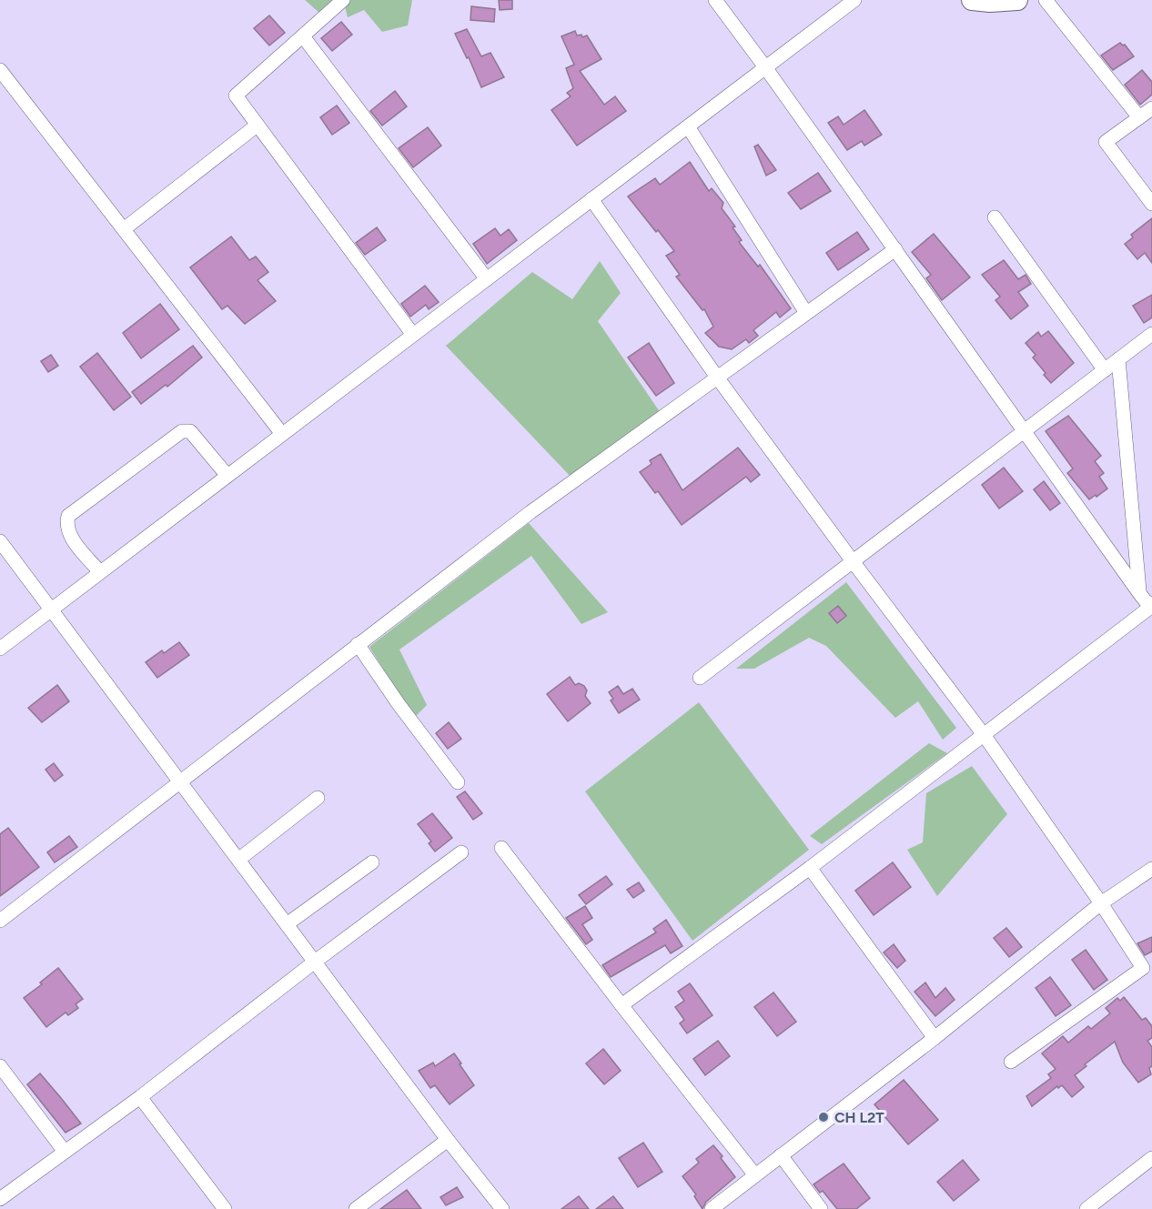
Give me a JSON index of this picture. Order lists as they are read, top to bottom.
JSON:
{
  "places": ["CH L2T"]
}
